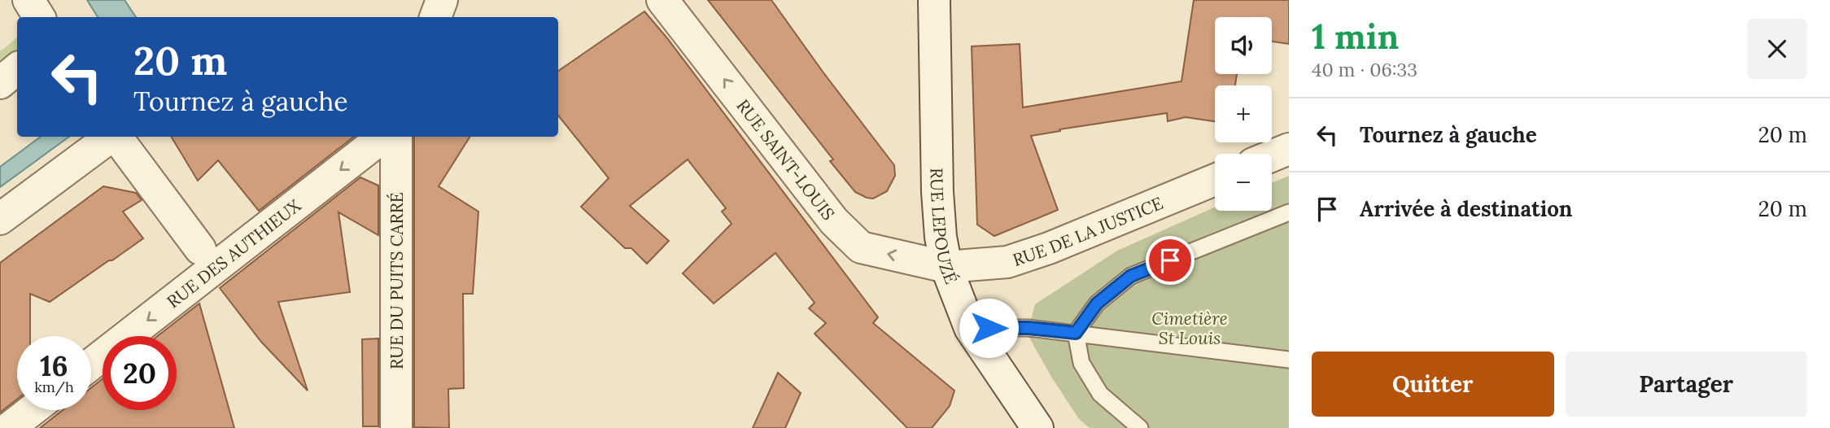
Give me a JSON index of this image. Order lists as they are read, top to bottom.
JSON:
{
  "streets": {
    "street": [
      "RUE SAINT-LOUIS",
      "RUE LEPOUZÉ",
      "RUE DE LA JUSTICE",
      "RUE DES AUTHIEUX",
      "RUE DU PUITS CARRÉ"
    ]
  },
  "crossings": [
    ["RUE SAINT-LOUIS", "RUE LEPOUZÉ"],
    ["RUE SAINT-LOUIS", "RUE DE LA JUSTICE"],
    ["RUE LEPOUZÉ", "RUE DE LA JUSTICE"]
  ],
  "one_way": ["RUE SAINT-LOUIS"],
  "parks": ["Cimetière St Louis"],
  "page": {
    "heading": ["1 min", "40 m · 06:33"],
    "map_buttons": ["+", "−"],
    "turn": ["20 m", "Tournez à gauche"],
    "list": [
      {
        "name": "Tournez à gauche",
        "value": "20 m"
      },
      {
        "name": "Arrivée à destination",
        "value": "20 m"
      }
    ],
    "speed": "16 km/h",
    "limit": "20",
    "buttons": ["Quitter", "Partager"]
  }
}
